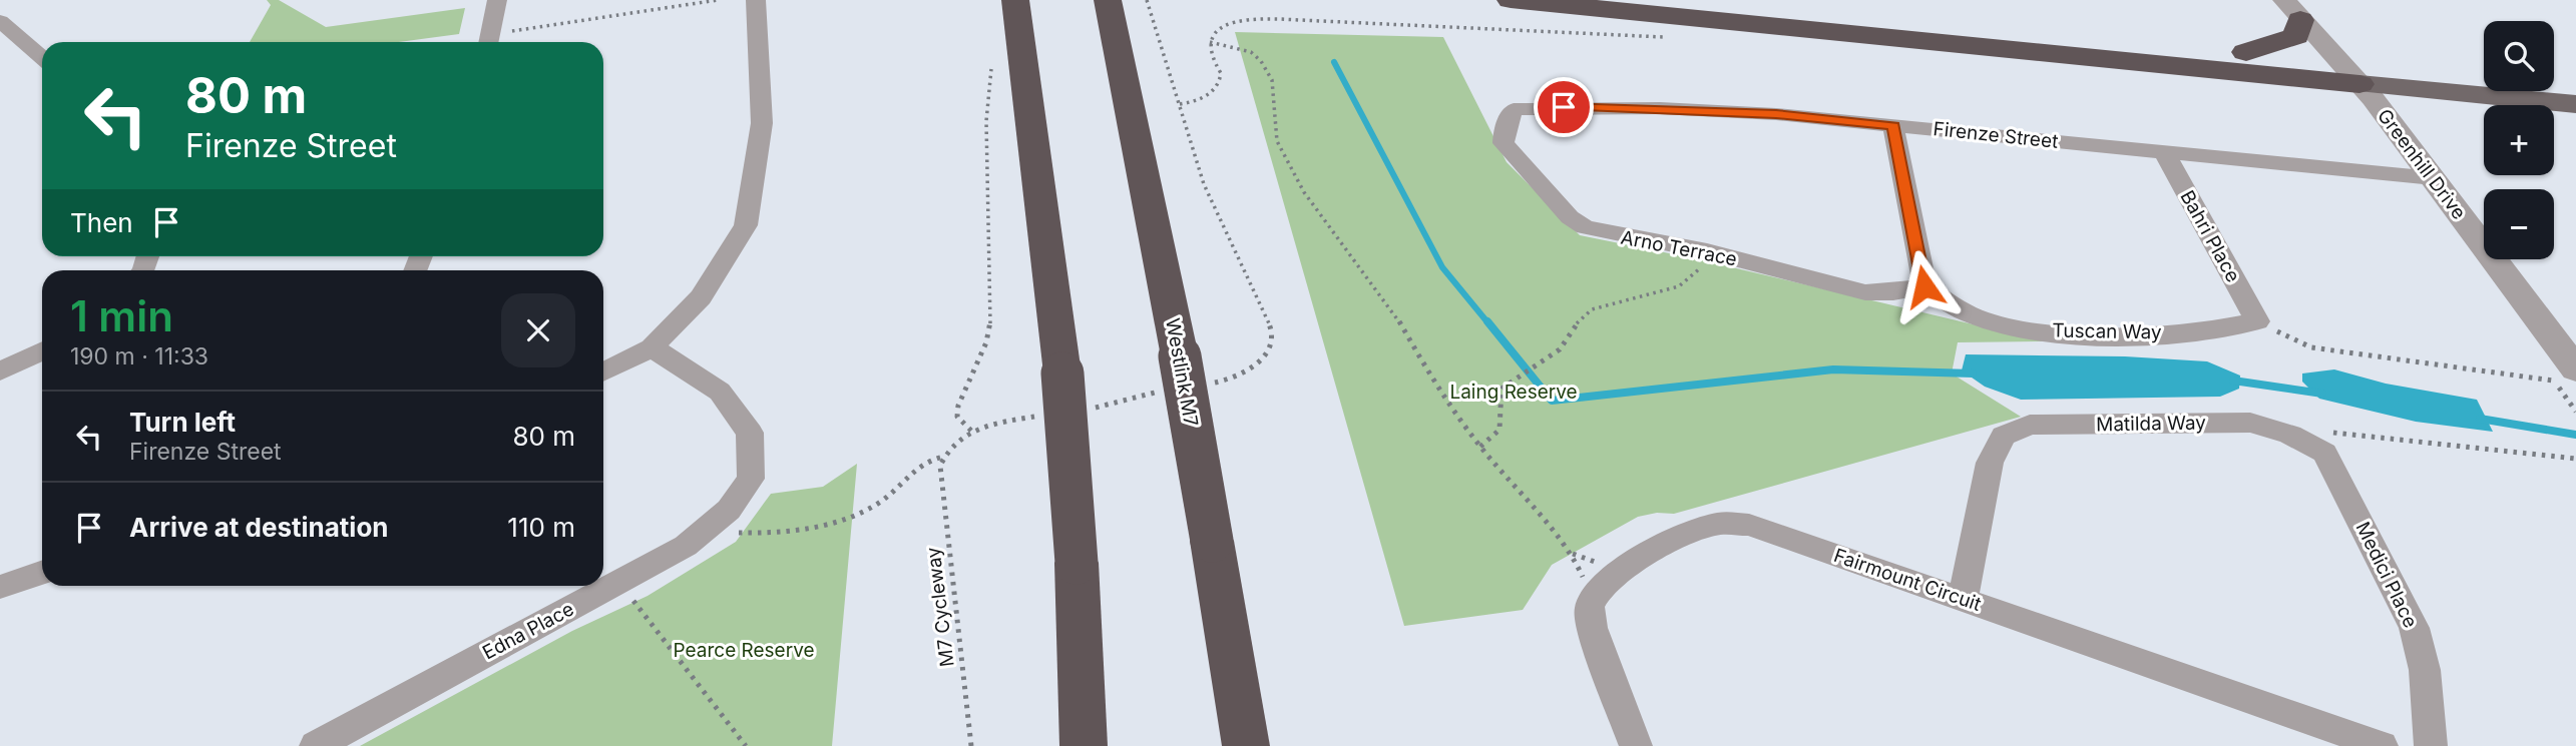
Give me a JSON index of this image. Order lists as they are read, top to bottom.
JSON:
{
  "streets": {
    "highway": ["Westlink M7"],
    "street": [
      "Firenze Street",
      "Greenhill Drive",
      "Bahri Place",
      "Arno Terrace",
      "Tuscan Way",
      "Matilda Way",
      "Medici Place",
      "Fairmount Circuit",
      "Edna Place"
    ],
    "path": ["M7 Cycleway"]
  },
  "crossings": [
    ["Firenze Street", "Greenhill Drive"],
    ["Firenze Street", "Bahri Place"],
    ["Firenze Street", "Arno Terrace"],
    ["Bahri Place", "Tuscan Way"],
    ["Arno Terrace", "Tuscan Way"],
    ["Matilda Way", "Medici Place"],
    ["Matilda Way", "Fairmount Circuit"]
  ],
  "parks": ["Laing Reserve", "Pearce Reserve"],
  "page": {
    "map_buttons": ["+", "−"],
    "turn": ["80 m", "Firenze Street"],
    "then": "Then",
    "heading": ["1 min", "190 m · 11:33"],
    "list": [
      {
        "name": "Turn left",
        "note": "Firenze Street",
        "value": "80 m"
      },
      {
        "name": "Arrive at destination",
        "value": "110 m"
      }
    ]
  }
}
